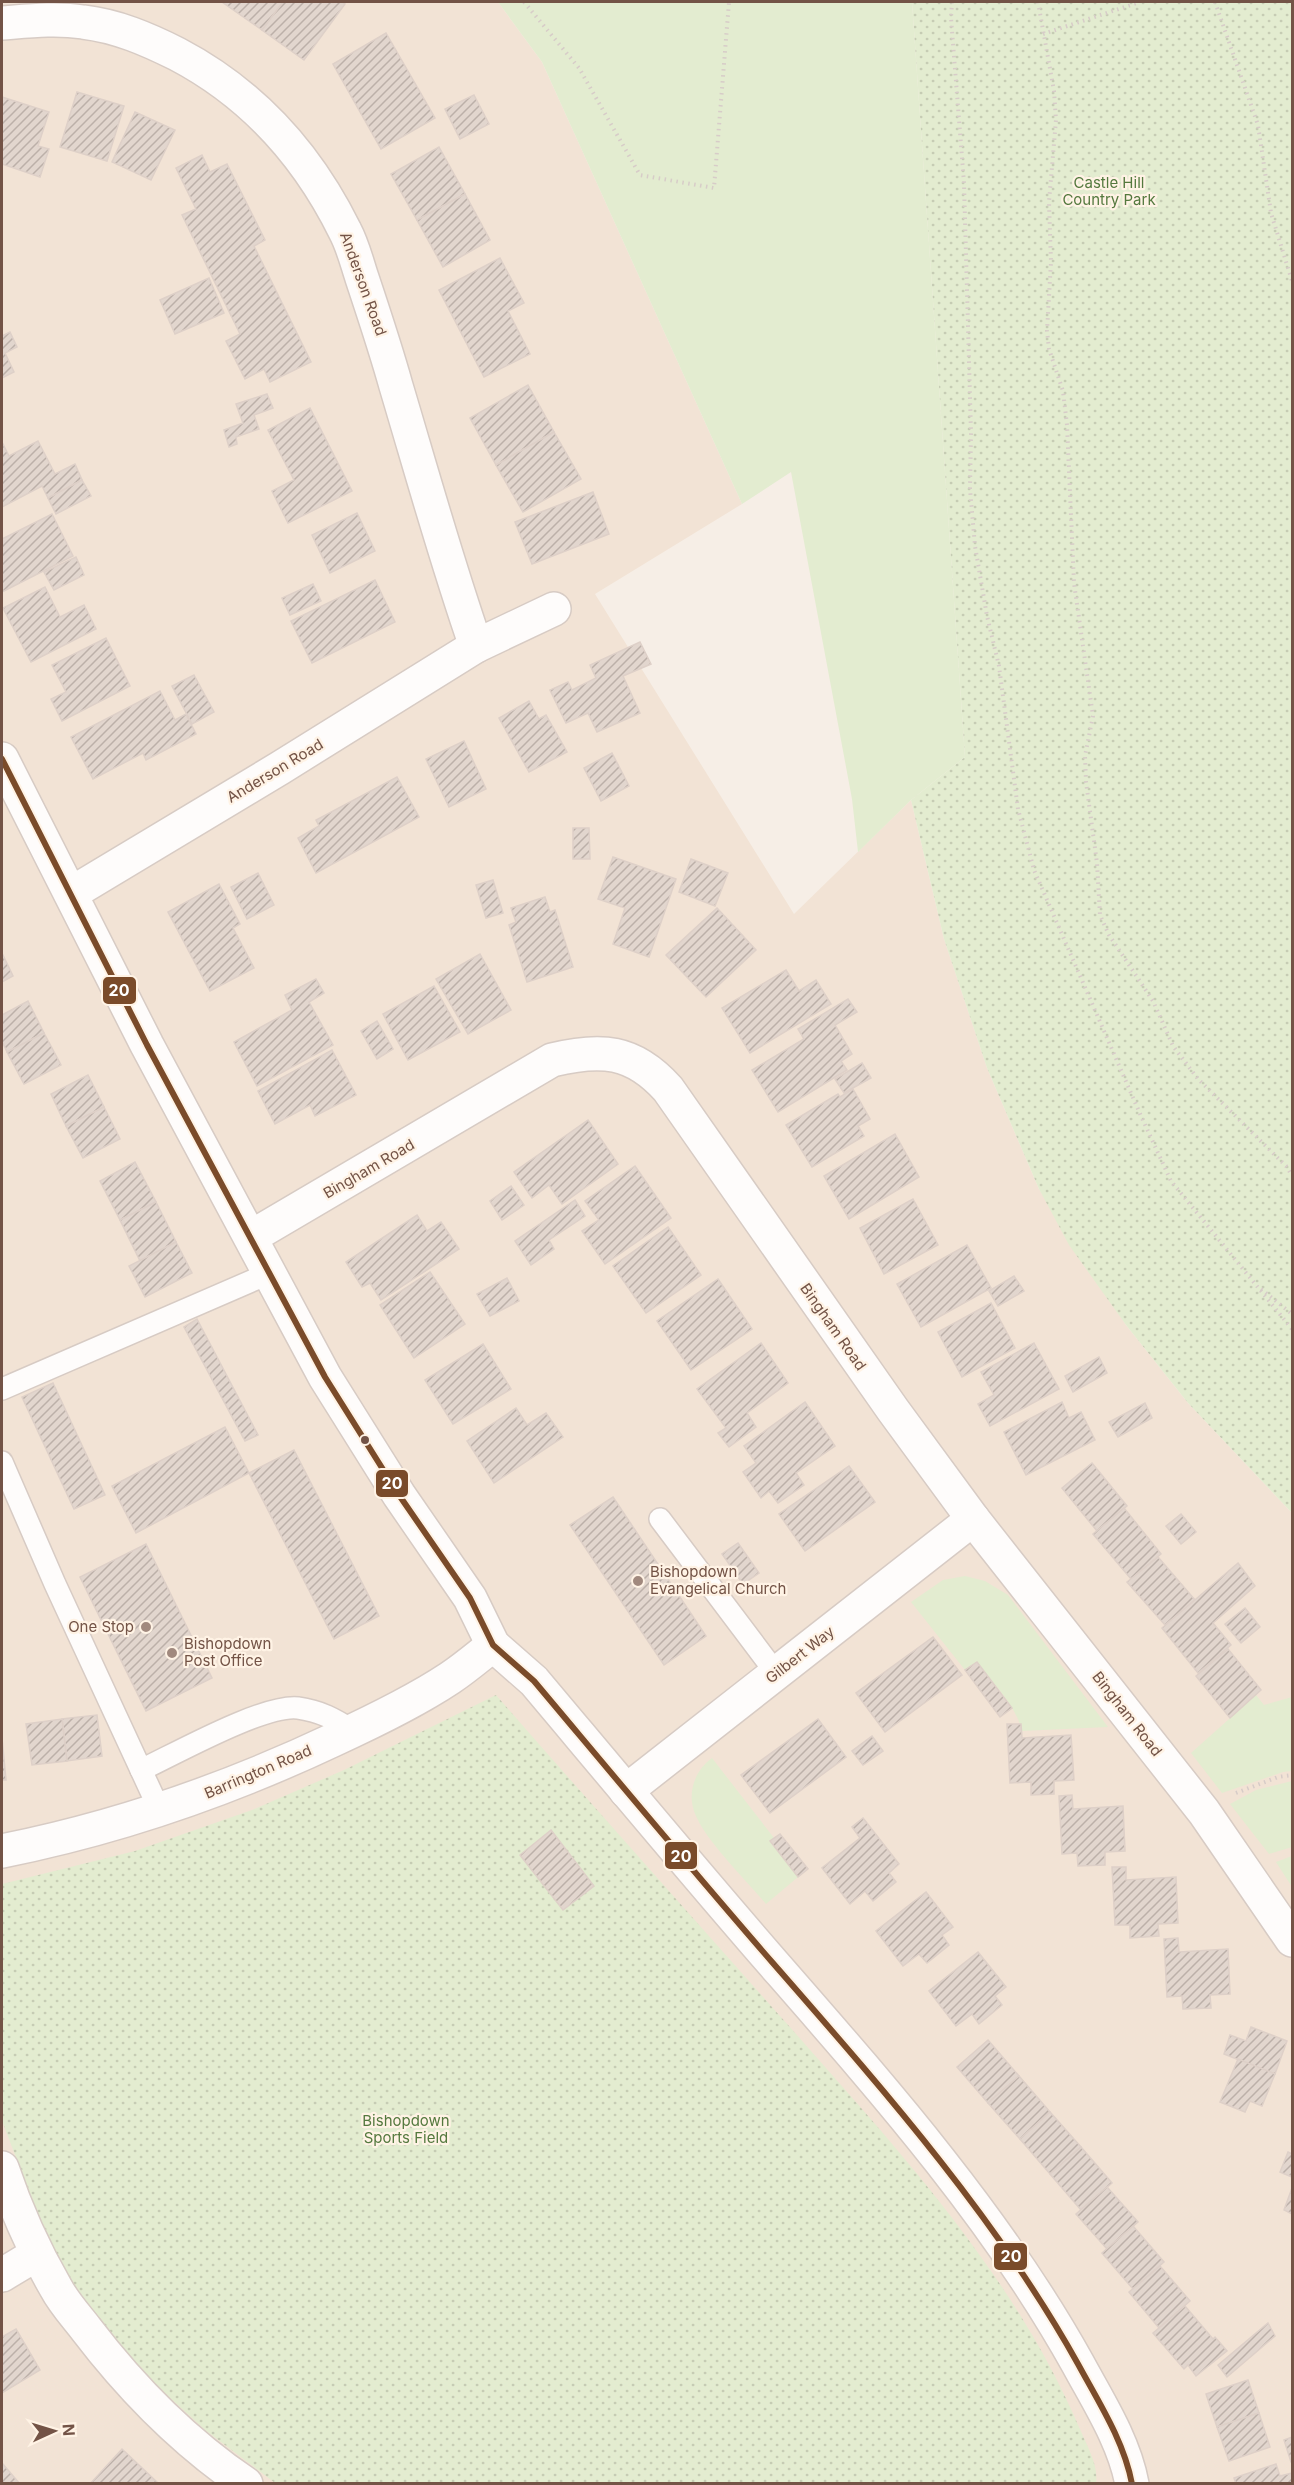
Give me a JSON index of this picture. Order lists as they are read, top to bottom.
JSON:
{
  "streets": {
    "street": [
      "Anderson Road",
      "Bingham Road",
      "Gilbert Way",
      "Barrington Road"
    ]
  },
  "crossings": [
    ["Bingham Road", "Gilbert Way"]
  ],
  "parks": ["Castle Hill Country Park", "Bishopdown Sports Field"],
  "places": ["Bishopdown Evangelical Church", "One Stop", "Bishopdown Post Office"],
  "lines": ["transit line 20"],
  "north": "right"
}
